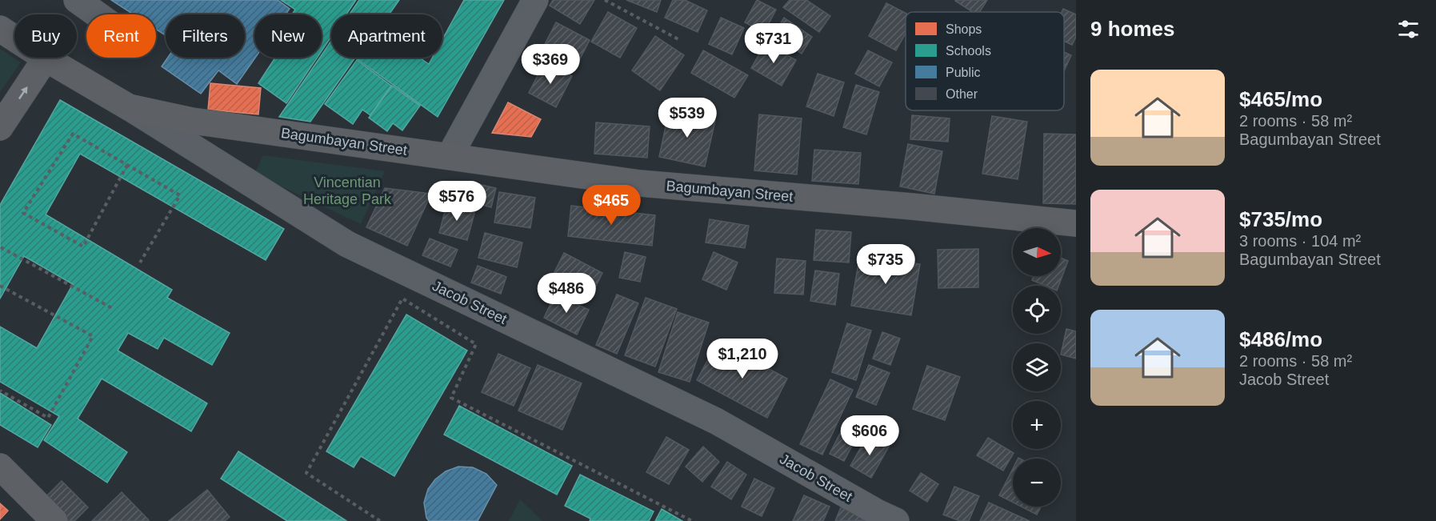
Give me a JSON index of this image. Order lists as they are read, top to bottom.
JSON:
{
  "streets": {
    "main road": ["Bagumbayan Street"],
    "street": ["Jacob Street"]
  },
  "crossings": [
    ["Bagumbayan Street", "Jacob Street"]
  ],
  "parks": ["Vincentian Heritage Park"],
  "legend": [
    "Shops",
    "Schools",
    "Public",
    "Other"
  ],
  "north": "right",
  "page": {
    "heading": "9 homes",
    "chip": [
      "Buy",
      "Rent",
      "Filters",
      "New",
      "Apartment"
    ],
    "price": [
      "$731",
      "$369",
      "$539",
      "$576",
      "$465",
      "$735",
      "$486",
      "$1,210",
      "$606"
    ],
    "list": [
      {
        "name": "$465/mo",
        "note": "2 rooms · 58 m² · Bagumbayan Street"
      },
      {
        "name": "$735/mo",
        "note": "3 rooms · 104 m² · Bagumbayan Street"
      },
      {
        "name": "$486/mo",
        "note": "2 rooms · 58 m² · Jacob Street"
      }
    ],
    "map_buttons": ["+", "−"]
  }
}
